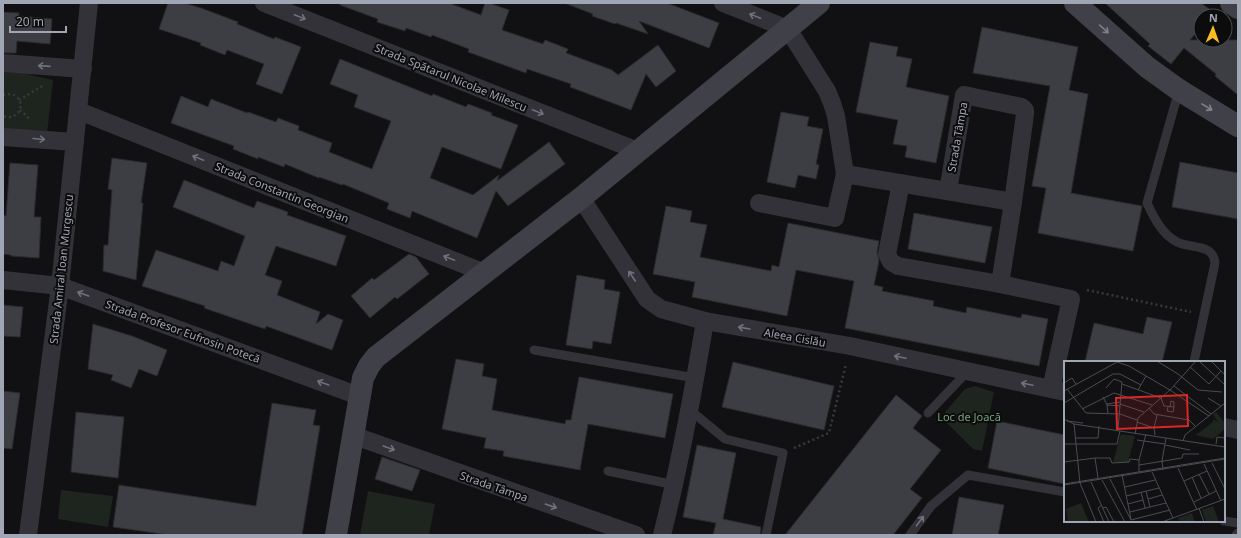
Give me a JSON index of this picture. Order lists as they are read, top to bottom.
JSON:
{
  "streets": {
    "street": [
      "Strada Spătarul Nicolae Milescu",
      "Strada Tâmpa",
      "Strada Constantin Georgian",
      "Strada Amiral Ioan Murgescu",
      "Strada Profesor Eufrosin Potecă",
      "Aleea Cislău"
    ]
  },
  "crossings": [
    ["Strada Constantin Georgian", "Strada Amiral Ioan Murgescu"],
    ["Strada Amiral Ioan Murgescu", "Strada Profesor Eufrosin Potecă"]
  ],
  "one_way": [
    "Strada Spătarul Nicolae Milescu",
    "Strada Tâmpa",
    "Strada Constantin Georgian",
    "Strada Profesor Eufrosin Potecă",
    "Aleea Cislău"
  ],
  "parks": ["Loc de Joacă"],
  "scale_bar": "20 m",
  "north": "top"
}
